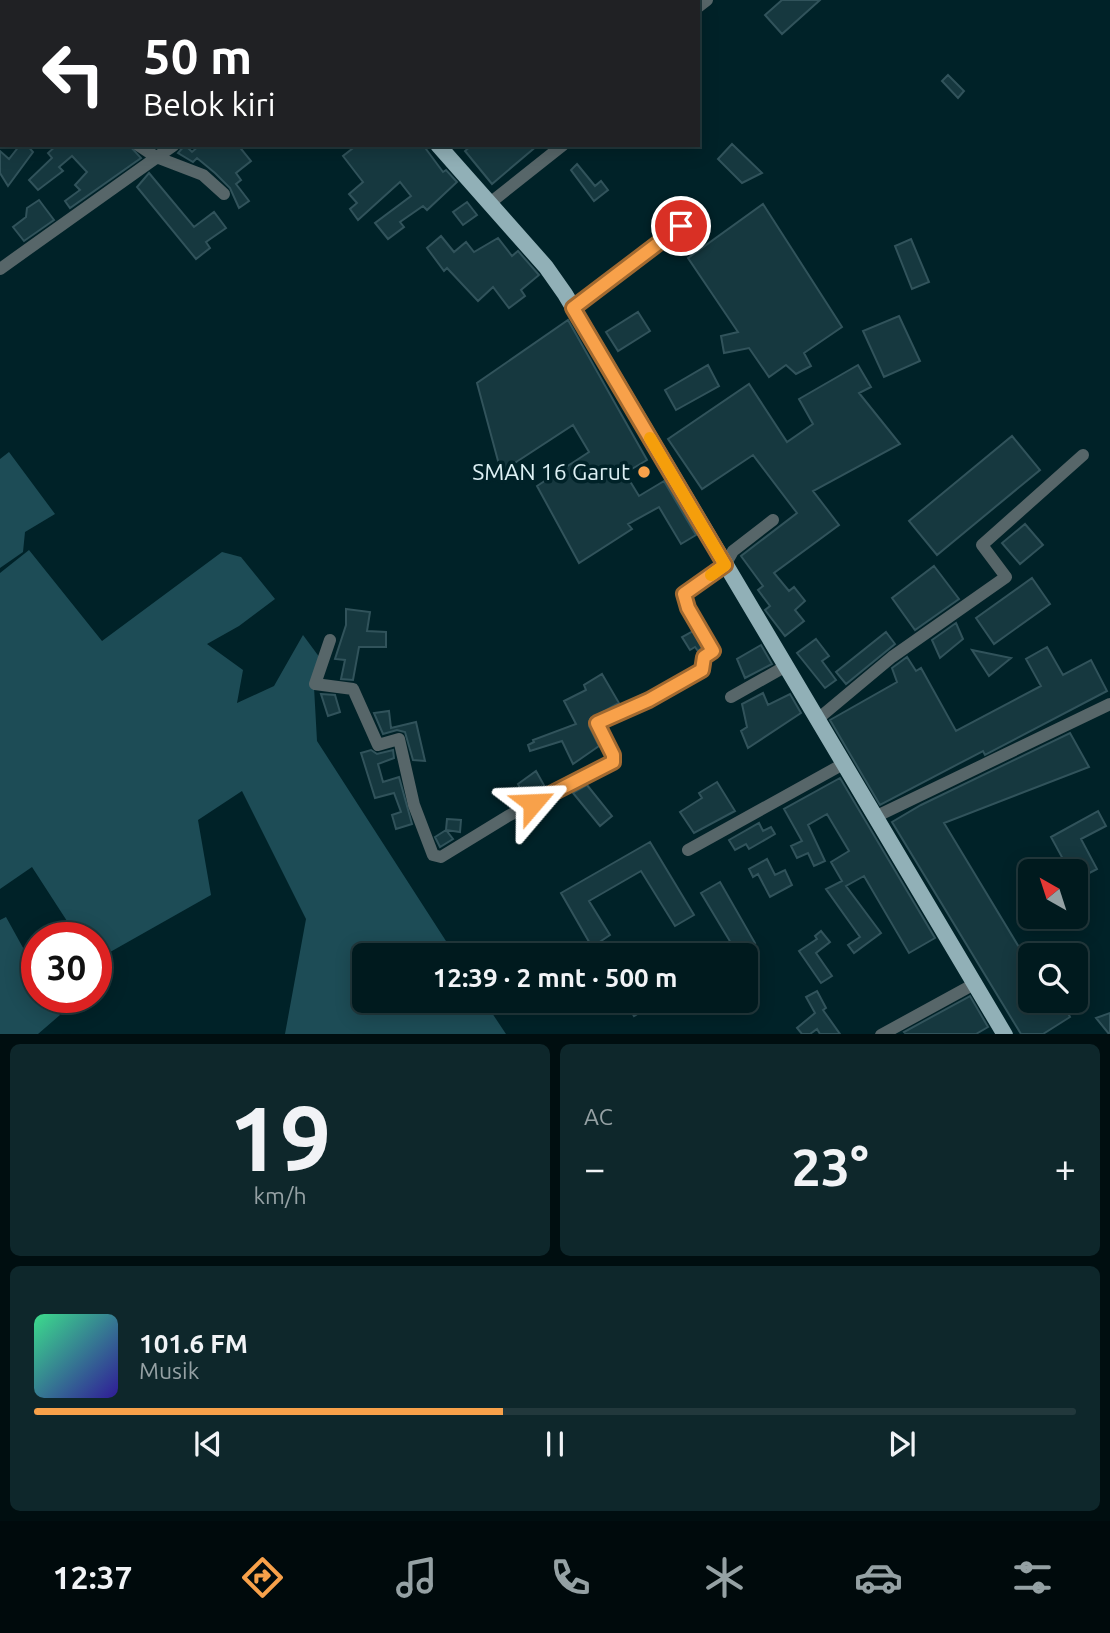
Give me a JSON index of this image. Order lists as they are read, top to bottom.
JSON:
{
  "places": ["SMAN 16 Garut"],
  "north": "top left",
  "page": {
    "turn": ["50 m", "Belok kiri"],
    "limit": "30",
    "trip": "12:39 · 2 mnt · 500 m",
    "tile": [
      ["19", "km/h"],
      "AC"
    ],
    "heat": ["−", "23°", "+"],
    "song": ["101.6 FM", "Musik"],
    "tabs": "12:37"
  }
}
